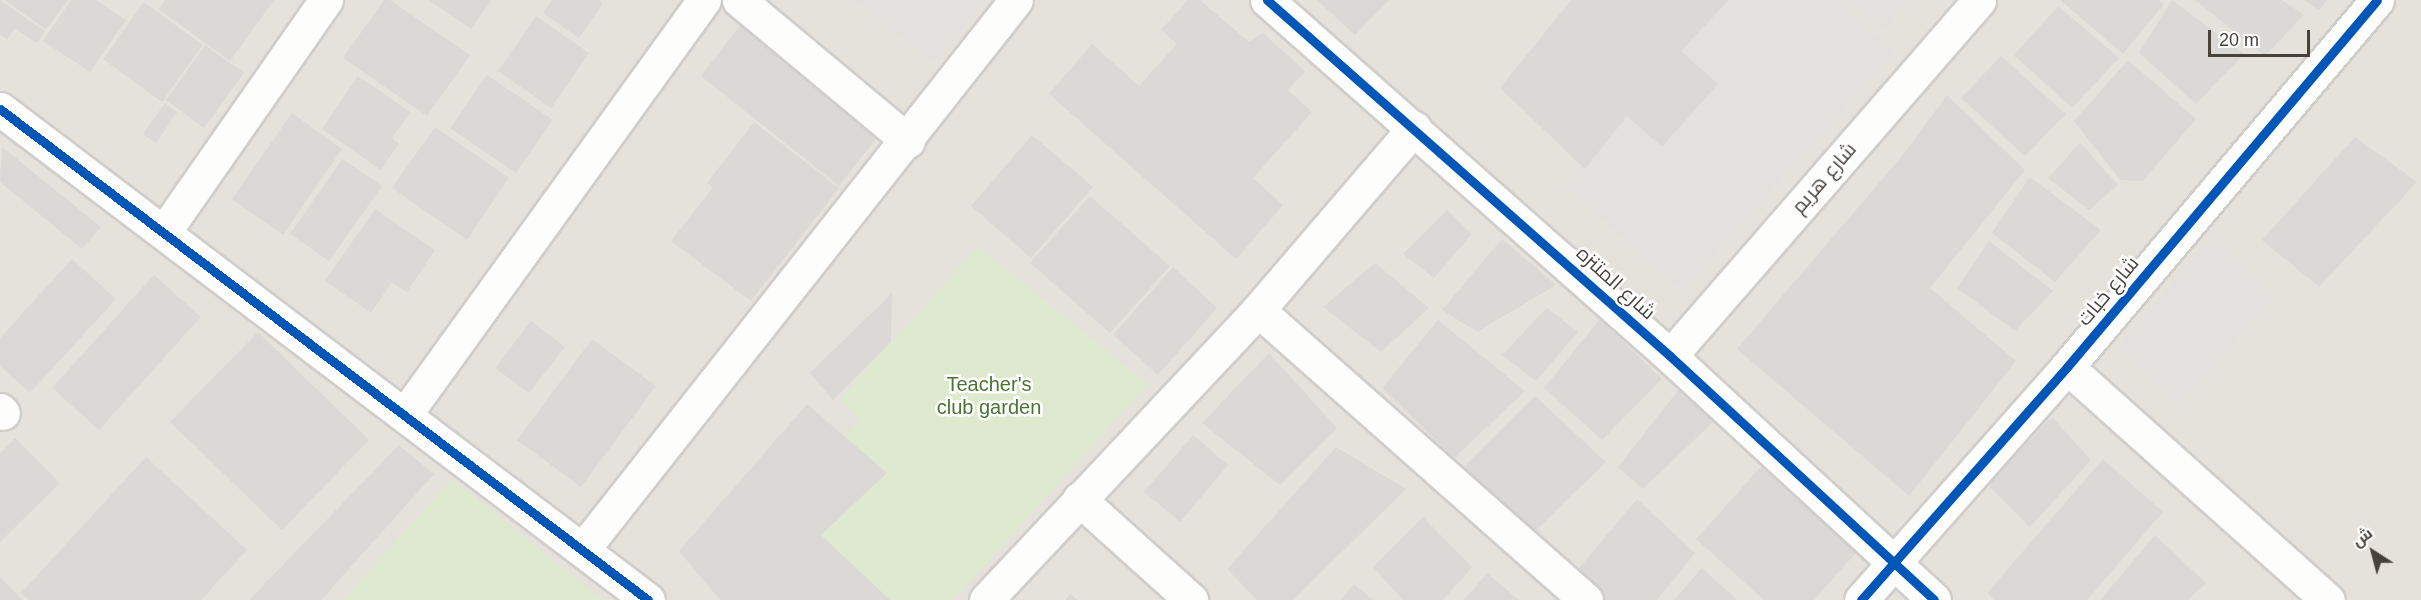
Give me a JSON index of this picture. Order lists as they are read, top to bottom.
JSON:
{
  "streets": {
    "street": ["شارع هريم", "شارع المتنزه", "شارع خبات"]
  },
  "crossings": [
    ["شارع هريم", "شارع المتنزه"],
    ["شارع المتنزه", "شارع خبات"]
  ],
  "parks": ["Teacher's club garden"],
  "scale_bar": "20 m",
  "north": "top left"
}
